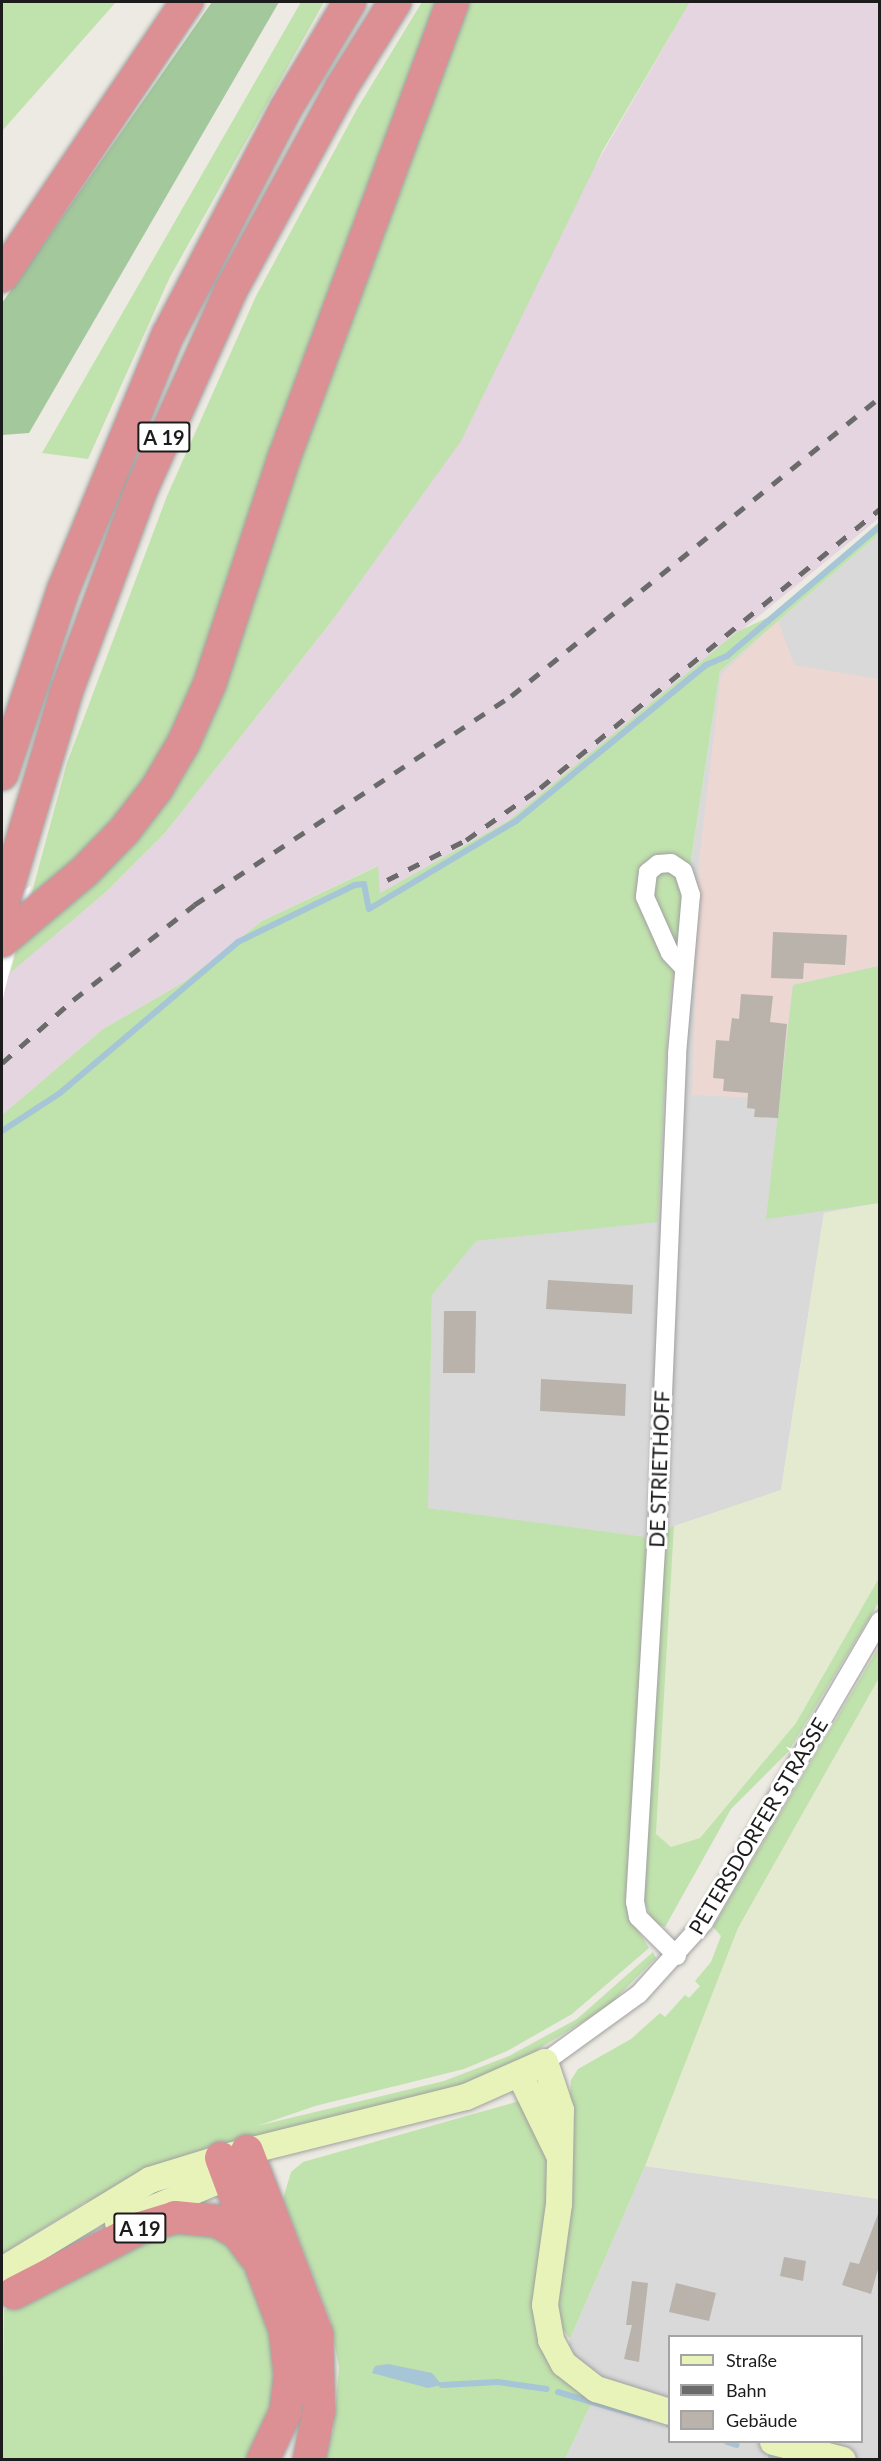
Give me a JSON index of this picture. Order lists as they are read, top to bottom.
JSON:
{
  "streets": {
    "highway": ["A 19"],
    "street": ["DE STRIETHOFF", "PETERSDORFER STRASSE"]
  },
  "crossings": [
    ["A 19", "PETERSDORFER STRASSE"],
    ["DE STRIETHOFF", "PETERSDORFER STRASSE"]
  ],
  "legend": ["Straße", "Bahn", "Gebäude"]
}
